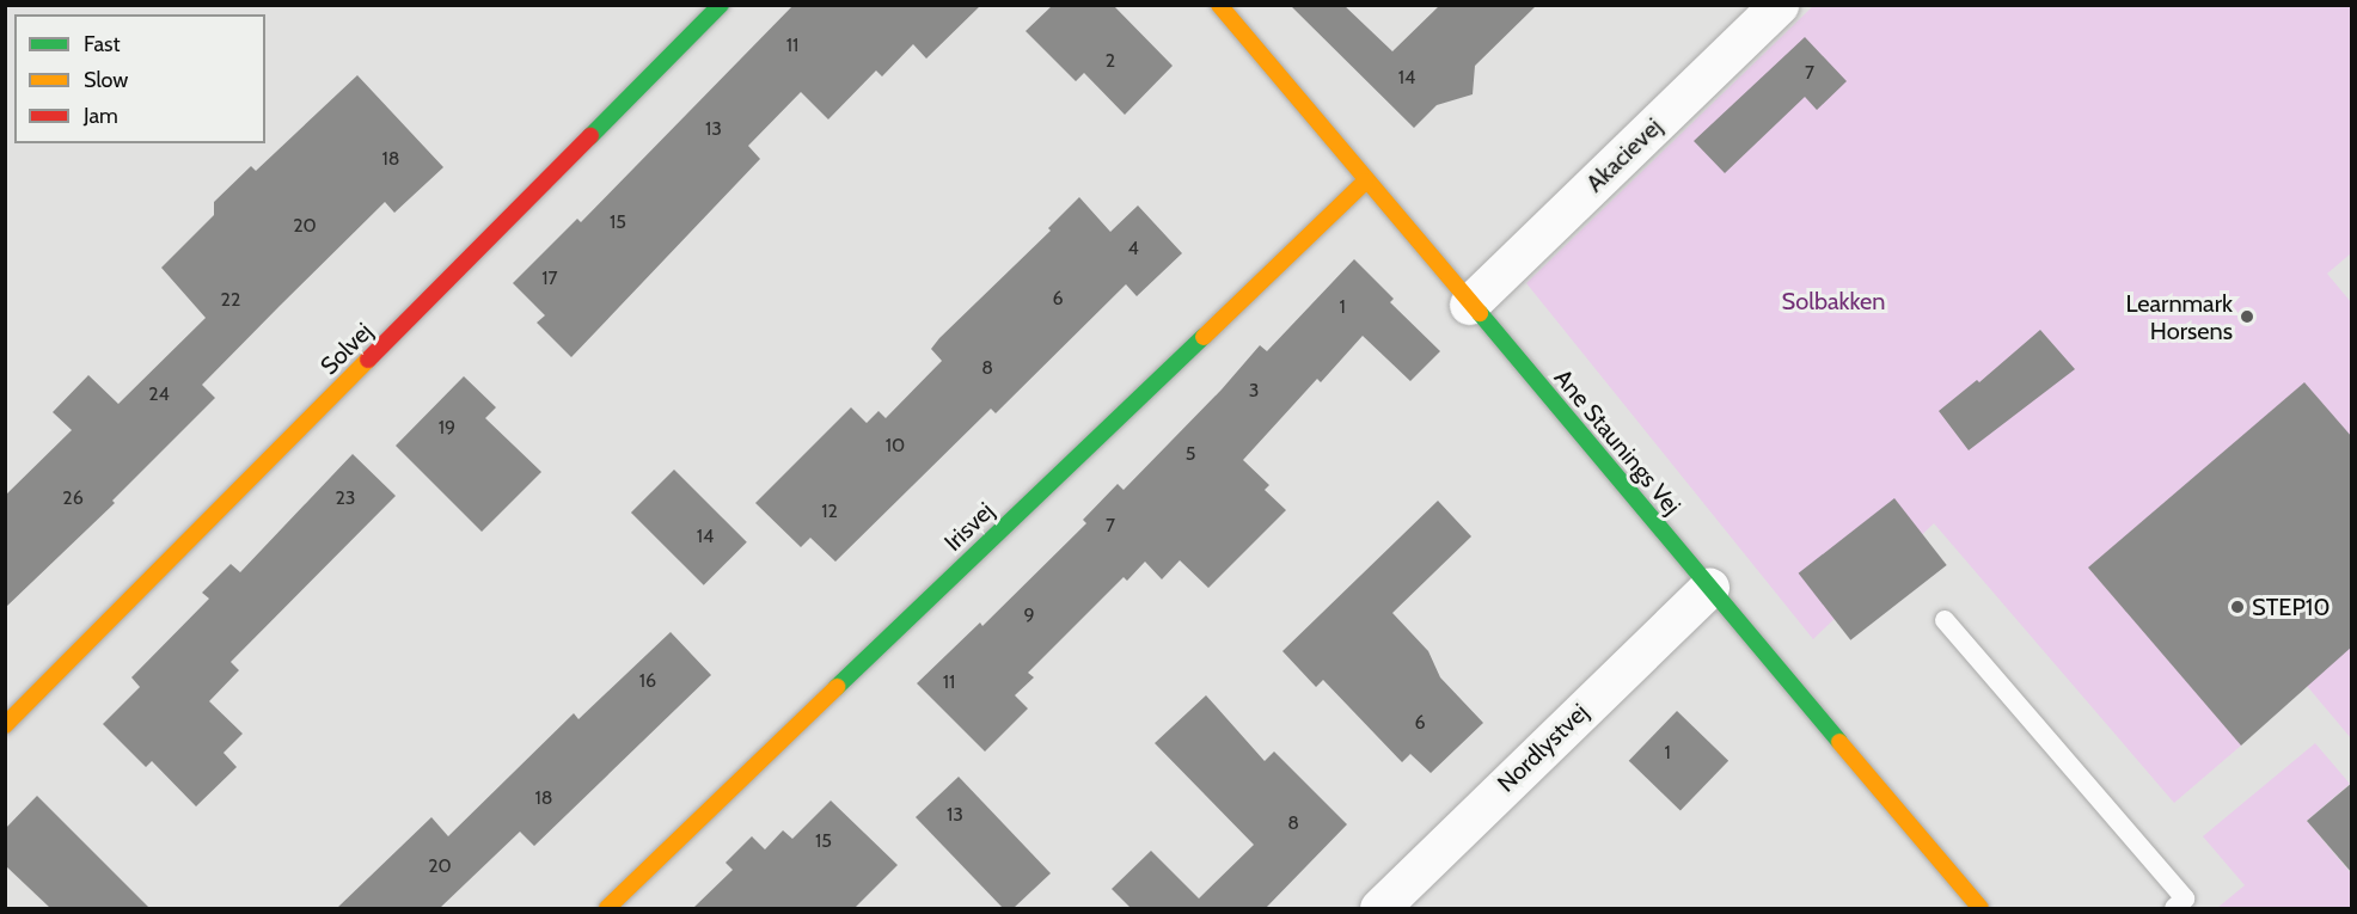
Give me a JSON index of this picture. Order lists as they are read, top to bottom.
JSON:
{
  "streets": {
    "street": [
      "Akacievej",
      "Solvej",
      "Ane Staunings Vej",
      "Irisvej",
      "Nordlystvej"
    ]
  },
  "crossings": [
    ["Akacievej", "Ane Staunings Vej"],
    ["Ane Staunings Vej", "Irisvej"],
    ["Ane Staunings Vej", "Nordlystvej"]
  ],
  "parks": ["Solbakken"],
  "places": ["Learnmark Horsens", "STEP10"],
  "house_numbers": [
    "11",
    "2",
    "7",
    "14",
    "13",
    "18",
    "15",
    "20",
    "4",
    "17",
    "6",
    "22",
    "1",
    "8",
    "3",
    "24",
    "19",
    "10",
    "5",
    "26",
    "23",
    "12",
    "7",
    "14",
    "9",
    "16",
    "11",
    "6",
    "1",
    "18",
    "13",
    "8",
    "15",
    "20"
  ],
  "legend": ["Fast", "Slow", "Jam"]
}
